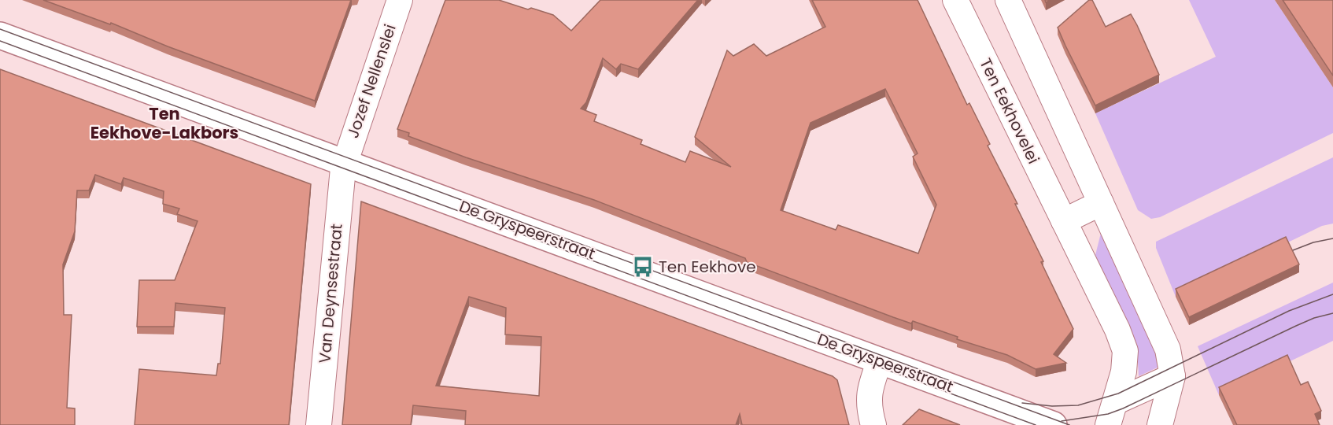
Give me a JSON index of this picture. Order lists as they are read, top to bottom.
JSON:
{
  "streets": {
    "street": [
      "Jozef Nellenslei",
      "Ten Eekhovelei",
      "De Gryspeerstraat",
      "Van Deynsestraat"
    ]
  },
  "crossings": [
    ["Jozef Nellenslei", "De Gryspeerstraat"],
    ["Jozef Nellenslei", "Van Deynsestraat"],
    ["De Gryspeerstraat", "Van Deynsestraat"]
  ],
  "districts": ["Ten Eekhove-Lakbors"],
  "places": {
    "bus stop": ["Ten Eekhove"]
  }
}
